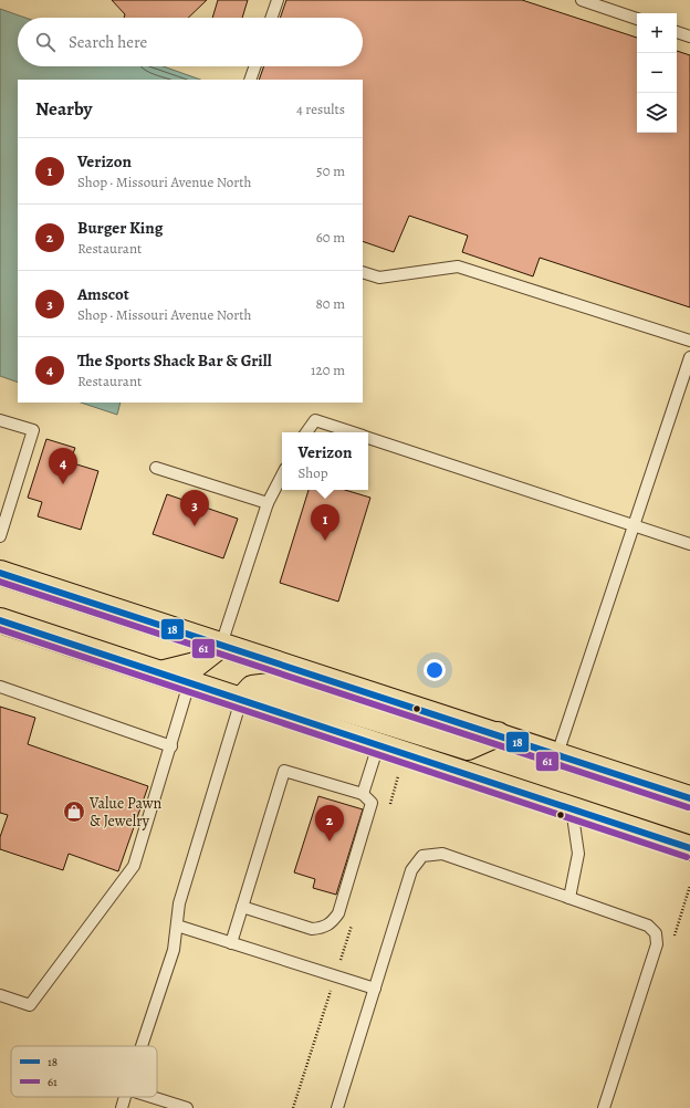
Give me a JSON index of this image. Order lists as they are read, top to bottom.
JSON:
{
  "places": {
    "shop": ["Value Pawn & Jewelry"]
  },
  "lines": ["transit line 18", "transit line 61"],
  "legend": ["18", "61"],
  "page": {
    "map_buttons": ["+", "−"],
    "search": "Search here",
    "heading": ["Nearby", "4 results"],
    "list": [
      {
        "mark": "1",
        "name": "Verizon",
        "note": "Shop · Missouri Avenue North",
        "value": "50 m"
      },
      {
        "mark": "2",
        "name": "Burger King",
        "note": "Restaurant",
        "value": "60 m"
      },
      {
        "mark": "3",
        "name": "Amscot",
        "note": "Shop · Missouri Avenue North",
        "value": "80 m"
      },
      {
        "mark": "4",
        "name": "The Sports Shack Bar & Grill",
        "note": "Restaurant",
        "value": "120 m"
      }
    ],
    "popup": ["Verizon", "Shop"],
    "pins": [
      "4",
      "3",
      "1",
      "2"
    ]
  }
}
